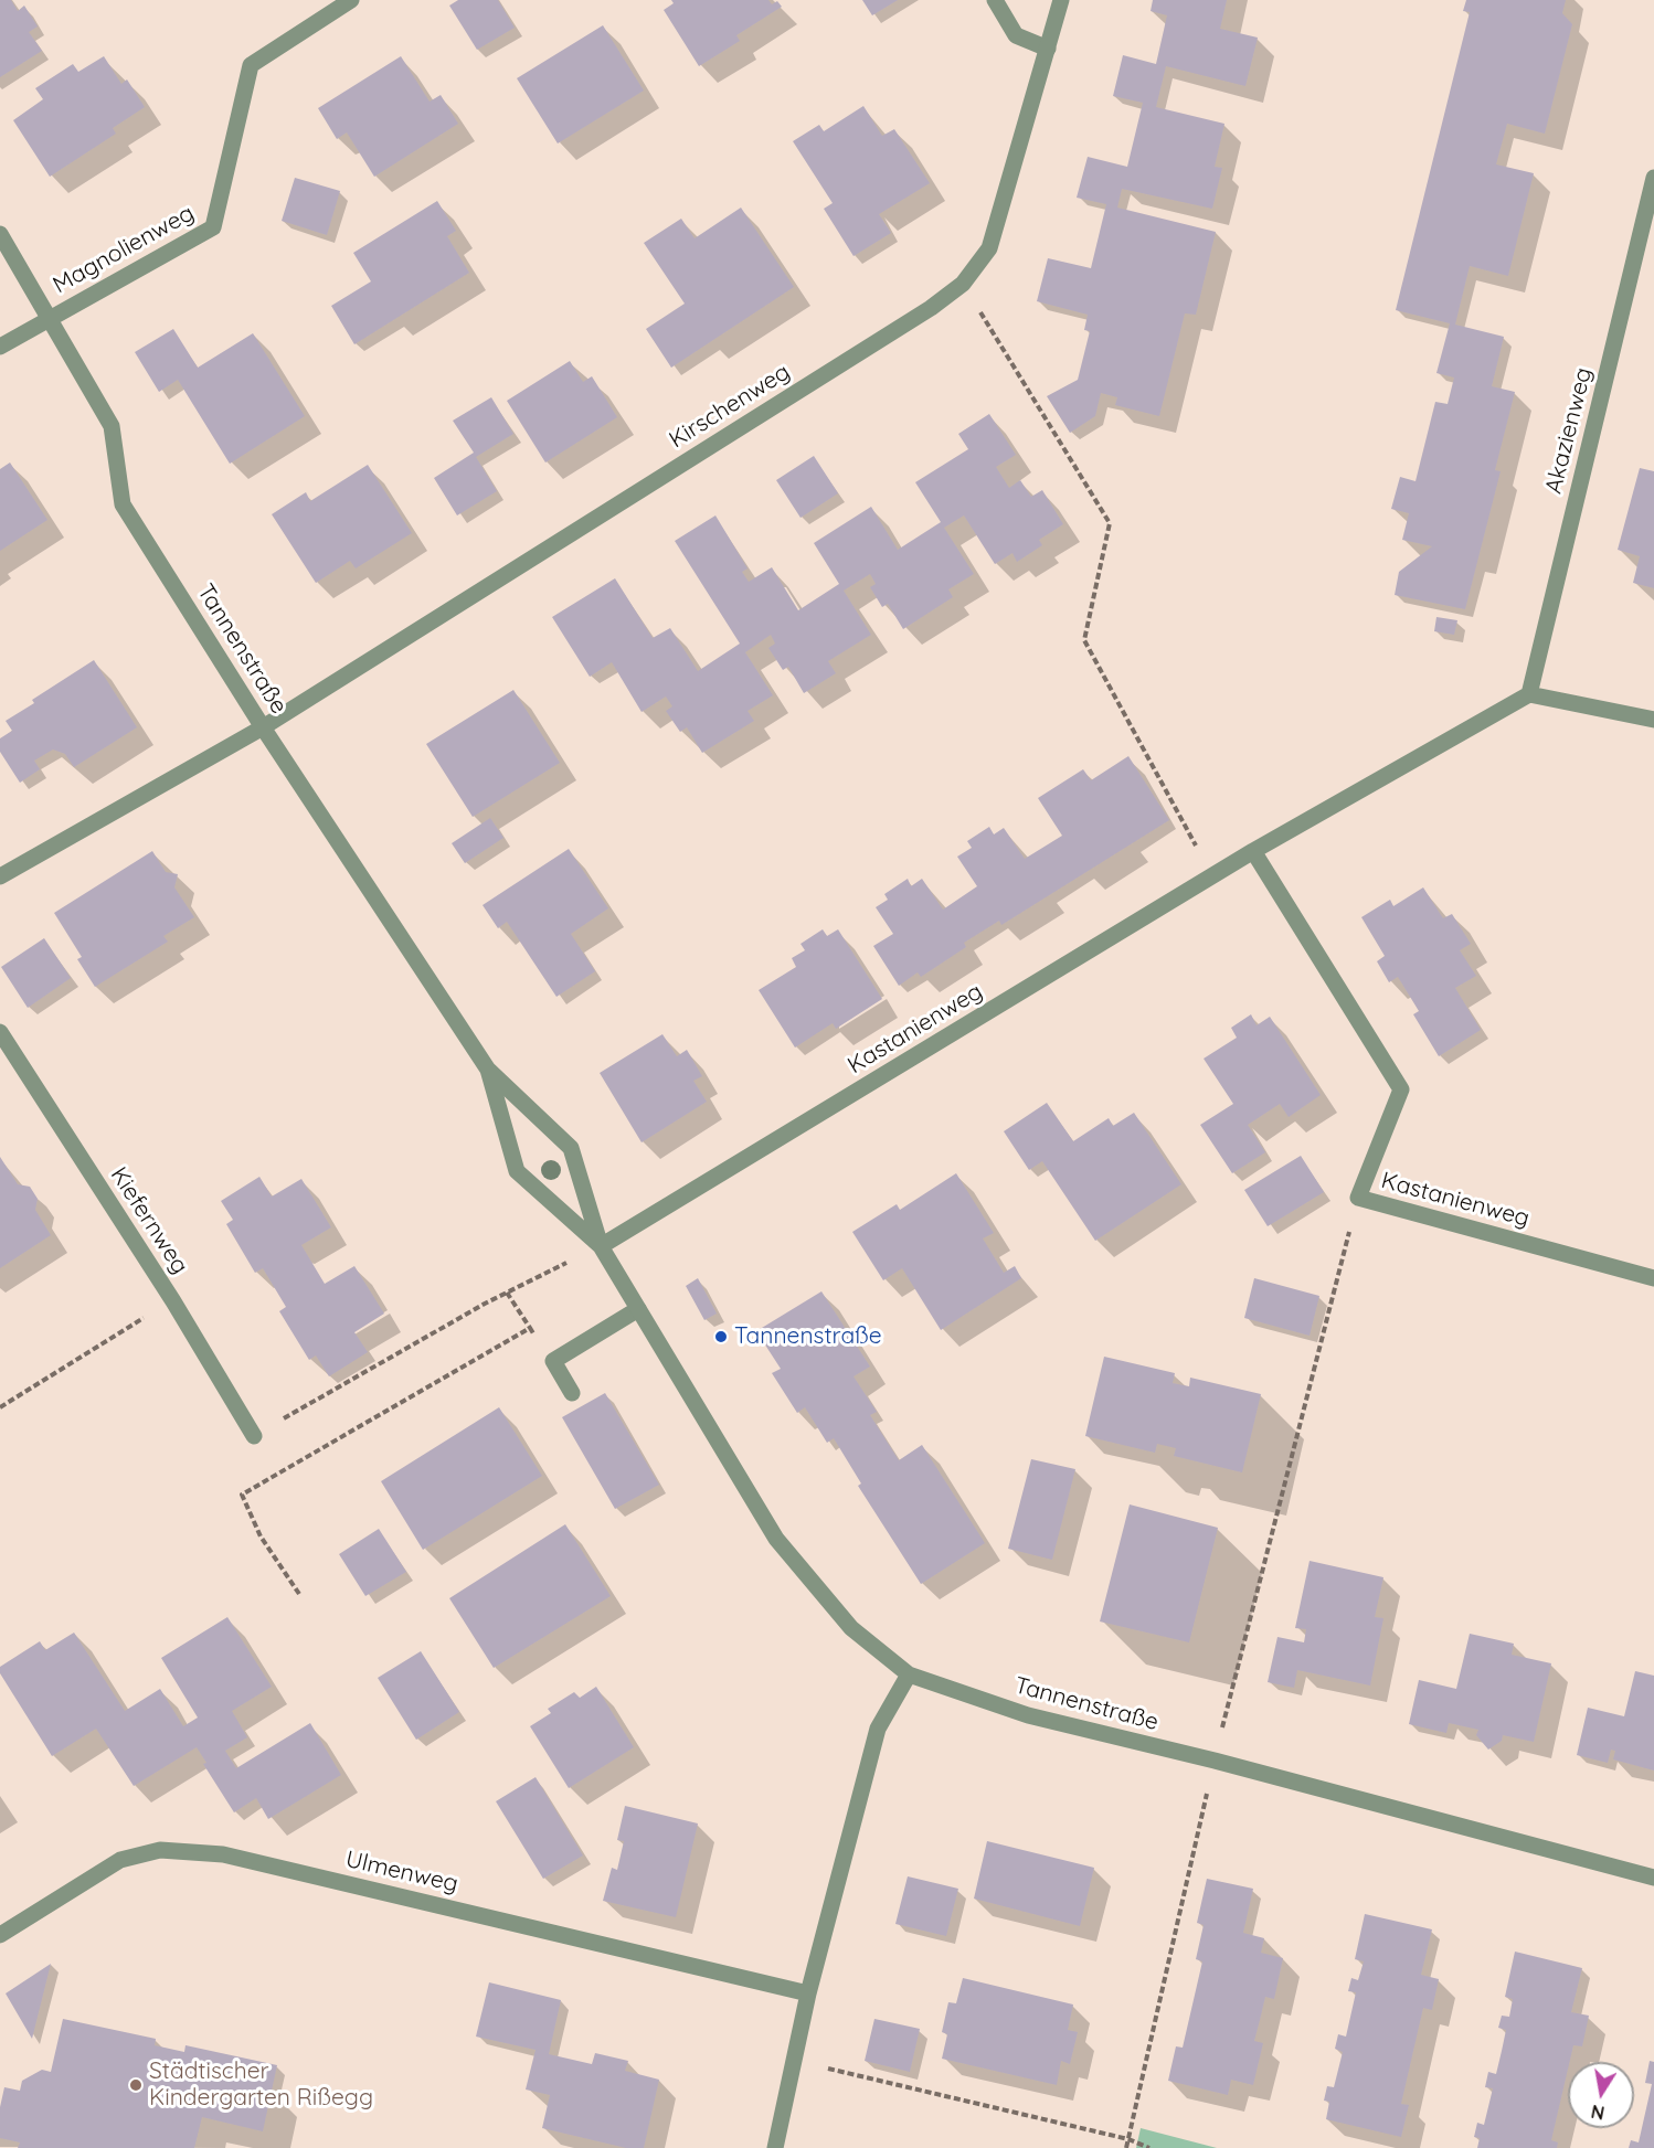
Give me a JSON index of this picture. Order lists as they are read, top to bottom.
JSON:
{
  "streets": {
    "street": [
      "Magnolienweg",
      "Kirschenweg",
      "Akazienweg",
      "Tannenstraße",
      "Kastanienweg",
      "Kiefernweg",
      "Ulmenweg"
    ]
  },
  "crossings": [
    ["Magnolienweg", "Tannenstraße"],
    ["Kirschenweg", "Tannenstraße"],
    ["Akazienweg", "Kastanienweg"],
    ["Tannenstraße", "Kastanienweg"]
  ],
  "places": ["Tannenstraße", "Städtischer Kindergarten Rißegg"],
  "north": "bottom"
}
